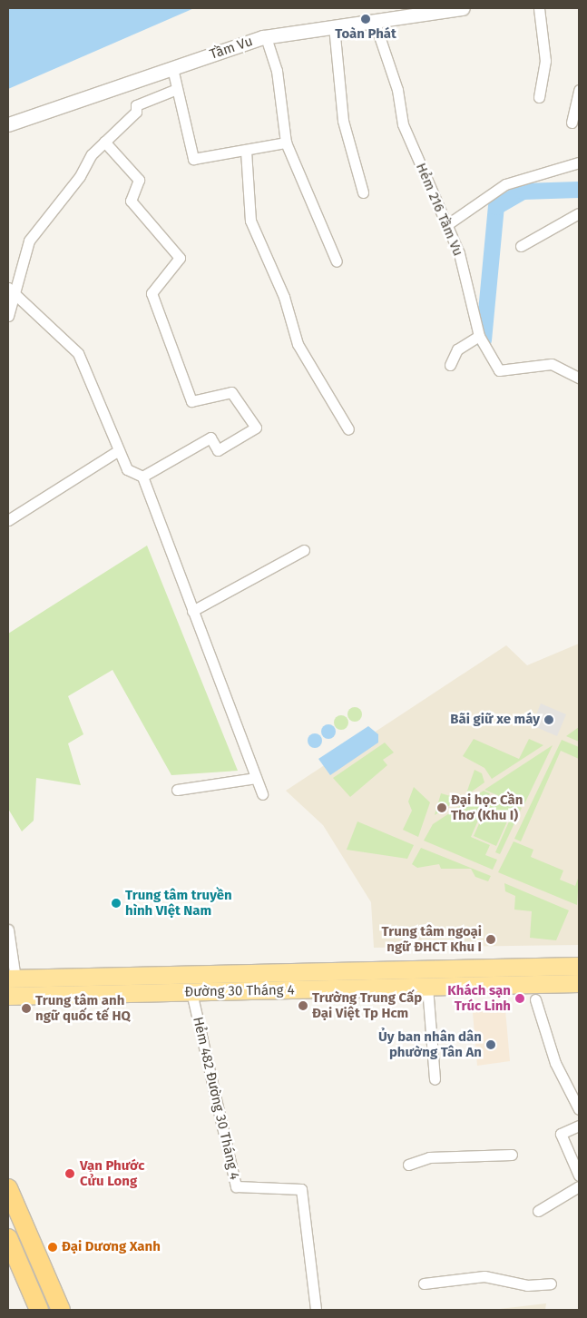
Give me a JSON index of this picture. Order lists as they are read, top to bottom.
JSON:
{
  "streets": {
    "main road": ["Đường 30 Tháng 4"],
    "street": ["Tầm Vu", "Hẻm 216 Tầm Vu", "Hẻm 482 Đường 30 Tháng 4"]
  },
  "crossings": [
    ["Tầm Vu", "Hẻm 216 Tầm Vu"],
    ["Đường 30 Tháng 4", "Hẻm 482 Đường 30 Tháng 4"]
  ],
  "places": [
    "Toàn Phát",
    "Bãi giữ xe máy",
    "Đại học Cần Thơ (Khu I)",
    "Trung tâm truyền hình VIệt Nam",
    "Trung tâm ngoại ngữ ĐHCT Khu I",
    "Khách sạn Trúc Linh",
    "Trường Trung Cấp Đại Việt Tp Hcm",
    "Trung tâm anh ngữ quốc tế HQ",
    "Ủy ban nhân dân phường Tân An",
    "Vạn Phước Cửu Long",
    "Đại Dương Xanh"
  ]
}
